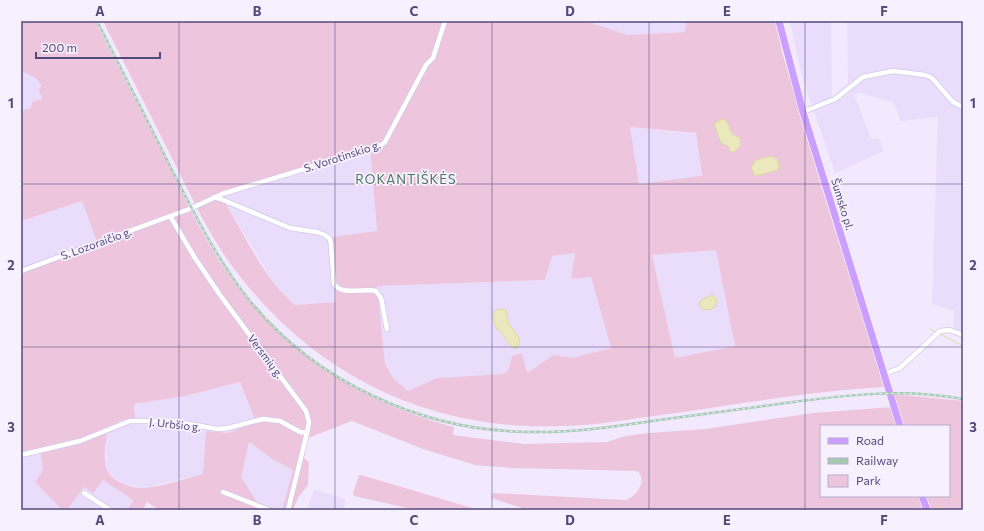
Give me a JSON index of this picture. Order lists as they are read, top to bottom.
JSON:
{
  "streets": {
    "main road": ["Šumsko pl."],
    "street": [
      "S. Vorotinskio g.",
      "S. Lozoraičio g.",
      "Versmių g.",
      "J. Urbšio g."
    ]
  },
  "crossings": [
    ["S. Vorotinskio g.", "S. Lozoraičio g."],
    ["S. Vorotinskio g.", "Versmių g."],
    ["S. Lozoraičio g.", "Versmių g."],
    ["Versmių g.", "J. Urbšio g."]
  ],
  "districts": ["ROKANTIŠKĖS"],
  "legend": ["Road", "Railway", "Park"],
  "scale_bar": "200 m",
  "grid": {
    "columns": [
      "A",
      "B",
      "C",
      "D",
      "E",
      "F"
    ],
    "rows": ["1", "2", "3"]
  }
}
